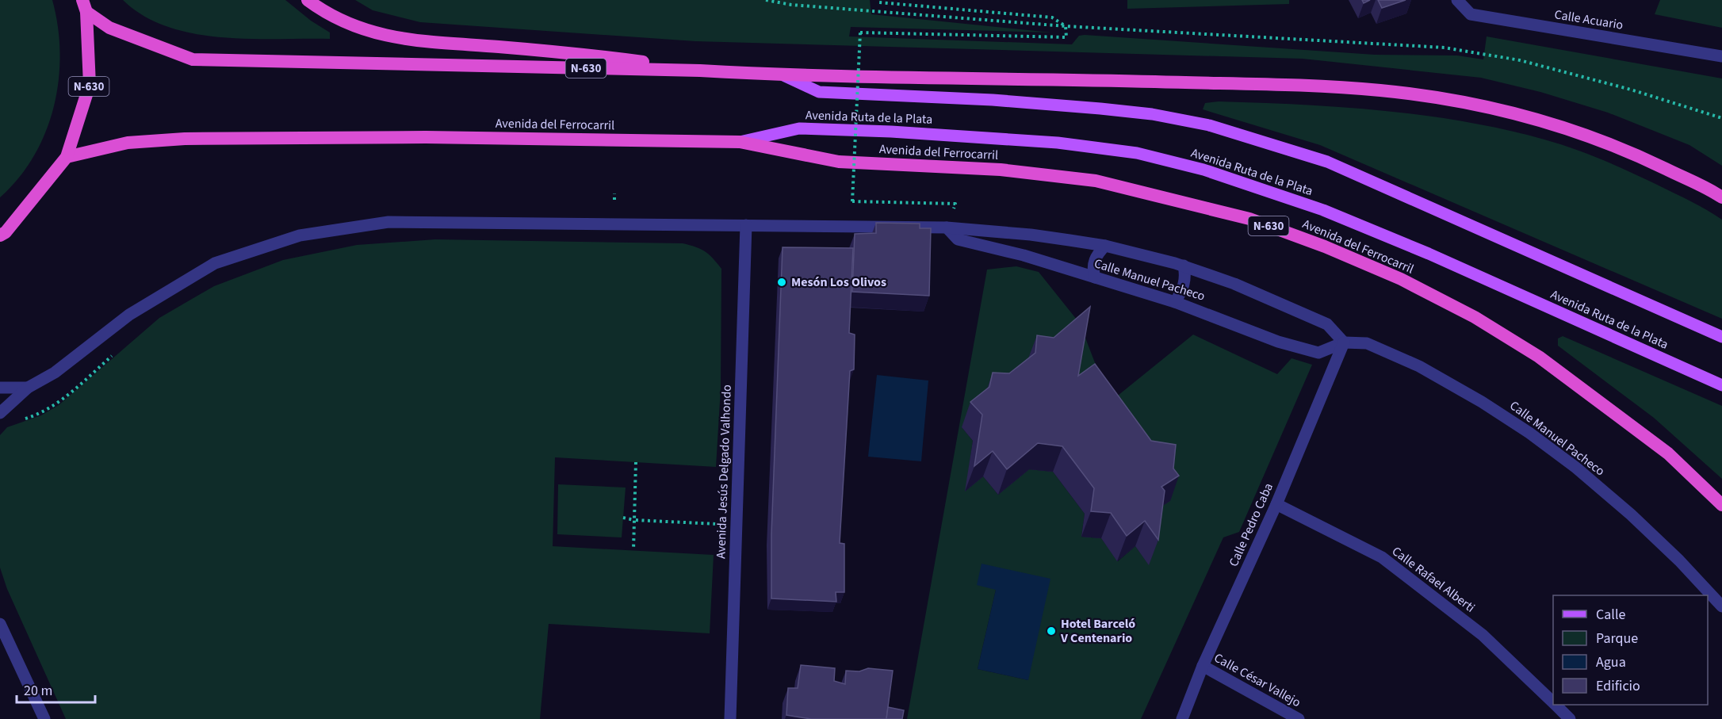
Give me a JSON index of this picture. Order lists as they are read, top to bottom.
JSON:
{
  "streets": {
    "highway": ["N-630", "Avenida del Ferrocarril"],
    "main road": ["Avenida Ruta de la Plata"],
    "street": [
      "Calle Acuario",
      "Calle Manuel Pacheco",
      "Avenida Jesús Delgado Valhondo",
      "Calle Pedro Caba",
      "Calle Rafael Alberti",
      "Calle César Vallejo"
    ]
  },
  "crossings": [
    ["N-630", "Avenida Ruta de la Plata"],
    ["N-630", "Avenida del Ferrocarril"],
    ["Avenida Ruta de la Plata", "Avenida del Ferrocarril"],
    ["Calle Manuel Pacheco", "Avenida Jesús Delgado Valhondo"],
    ["Calle Manuel Pacheco", "Calle Pedro Caba"],
    ["Calle Pedro Caba", "Calle Rafael Alberti"],
    ["Calle Pedro Caba", "Calle César Vallejo"]
  ],
  "places": ["Mesón Los Olivos", "Hotel Barceló V Centenario"],
  "legend": [
    "Calle",
    "Parque",
    "Agua",
    "Edificio"
  ],
  "scale_bar": "20 m"
}
